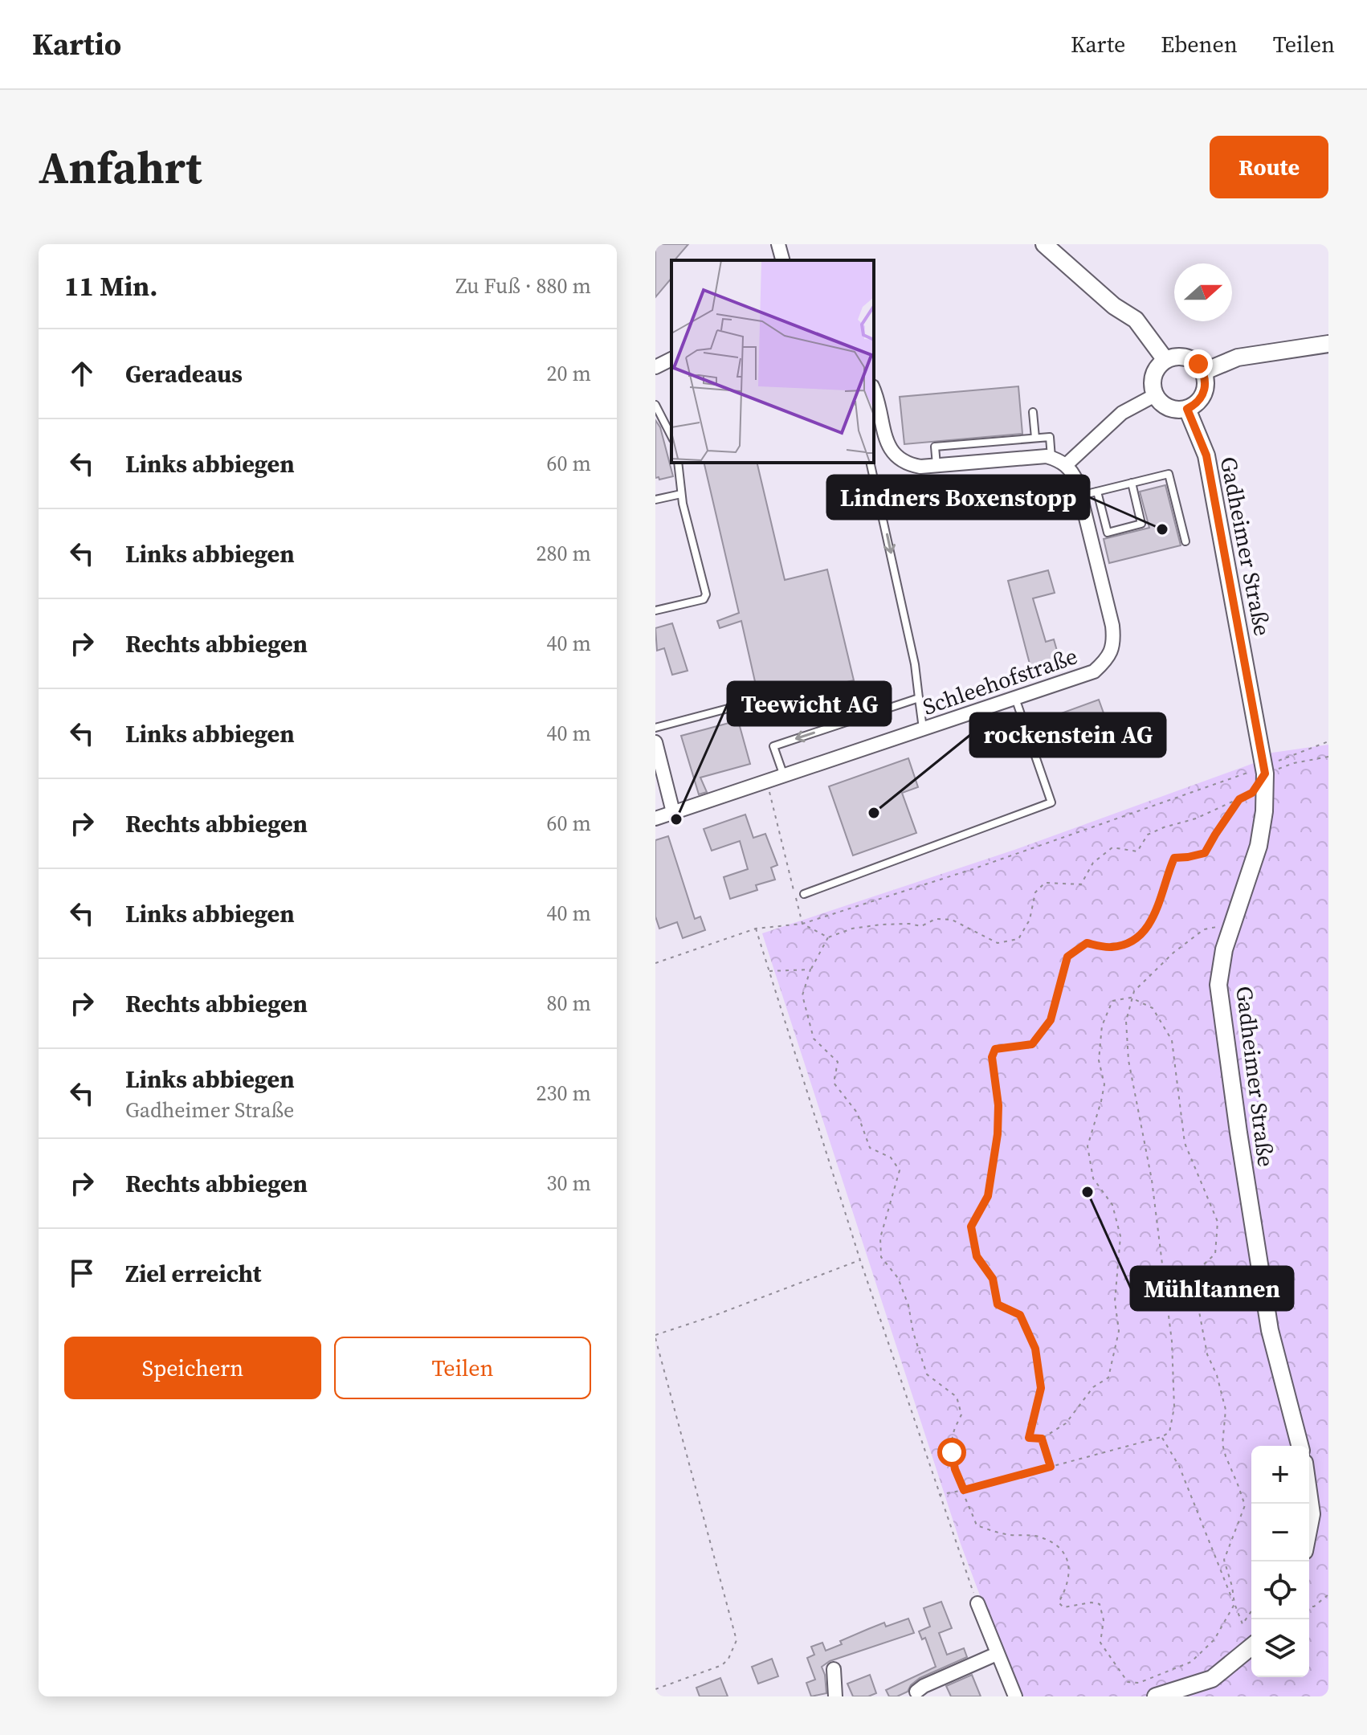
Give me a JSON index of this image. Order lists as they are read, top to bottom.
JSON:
{
  "streets": {
    "street": ["Gadheimer Straße", "Schleehofstraße"]
  },
  "places": [
    "Lindners Boxenstopp",
    "rockenstein AG",
    "Teewicht AG",
    "Mühltannen"
  ],
  "north": "right",
  "page": {
    "header": "Kartio",
    "nav": ["Karte", "Ebenen", "Teilen"],
    "buttons": [
      "Route",
      ["Speichern", "Teilen"]
    ],
    "title": "Anfahrt",
    "heading": ["11 Min.", "Zu Fuß · 880 m"],
    "list": [
      ["Geradeaus", "20 m"],
      ["Links abbiegen", "60 m"],
      ["Links abbiegen", "280 m"],
      ["Rechts abbiegen", "40 m"],
      ["Links abbiegen", "40 m"],
      ["Rechts abbiegen", "60 m"],
      ["Links abbiegen", "40 m"],
      ["Rechts abbiegen", "80 m"],
      ["Links abbiegen", "Gadheimer Straße", "230 m"],
      ["Rechts abbiegen", "30 m"],
      "Ziel erreicht"
    ],
    "map_buttons": ["+", "−"]
  }
}
